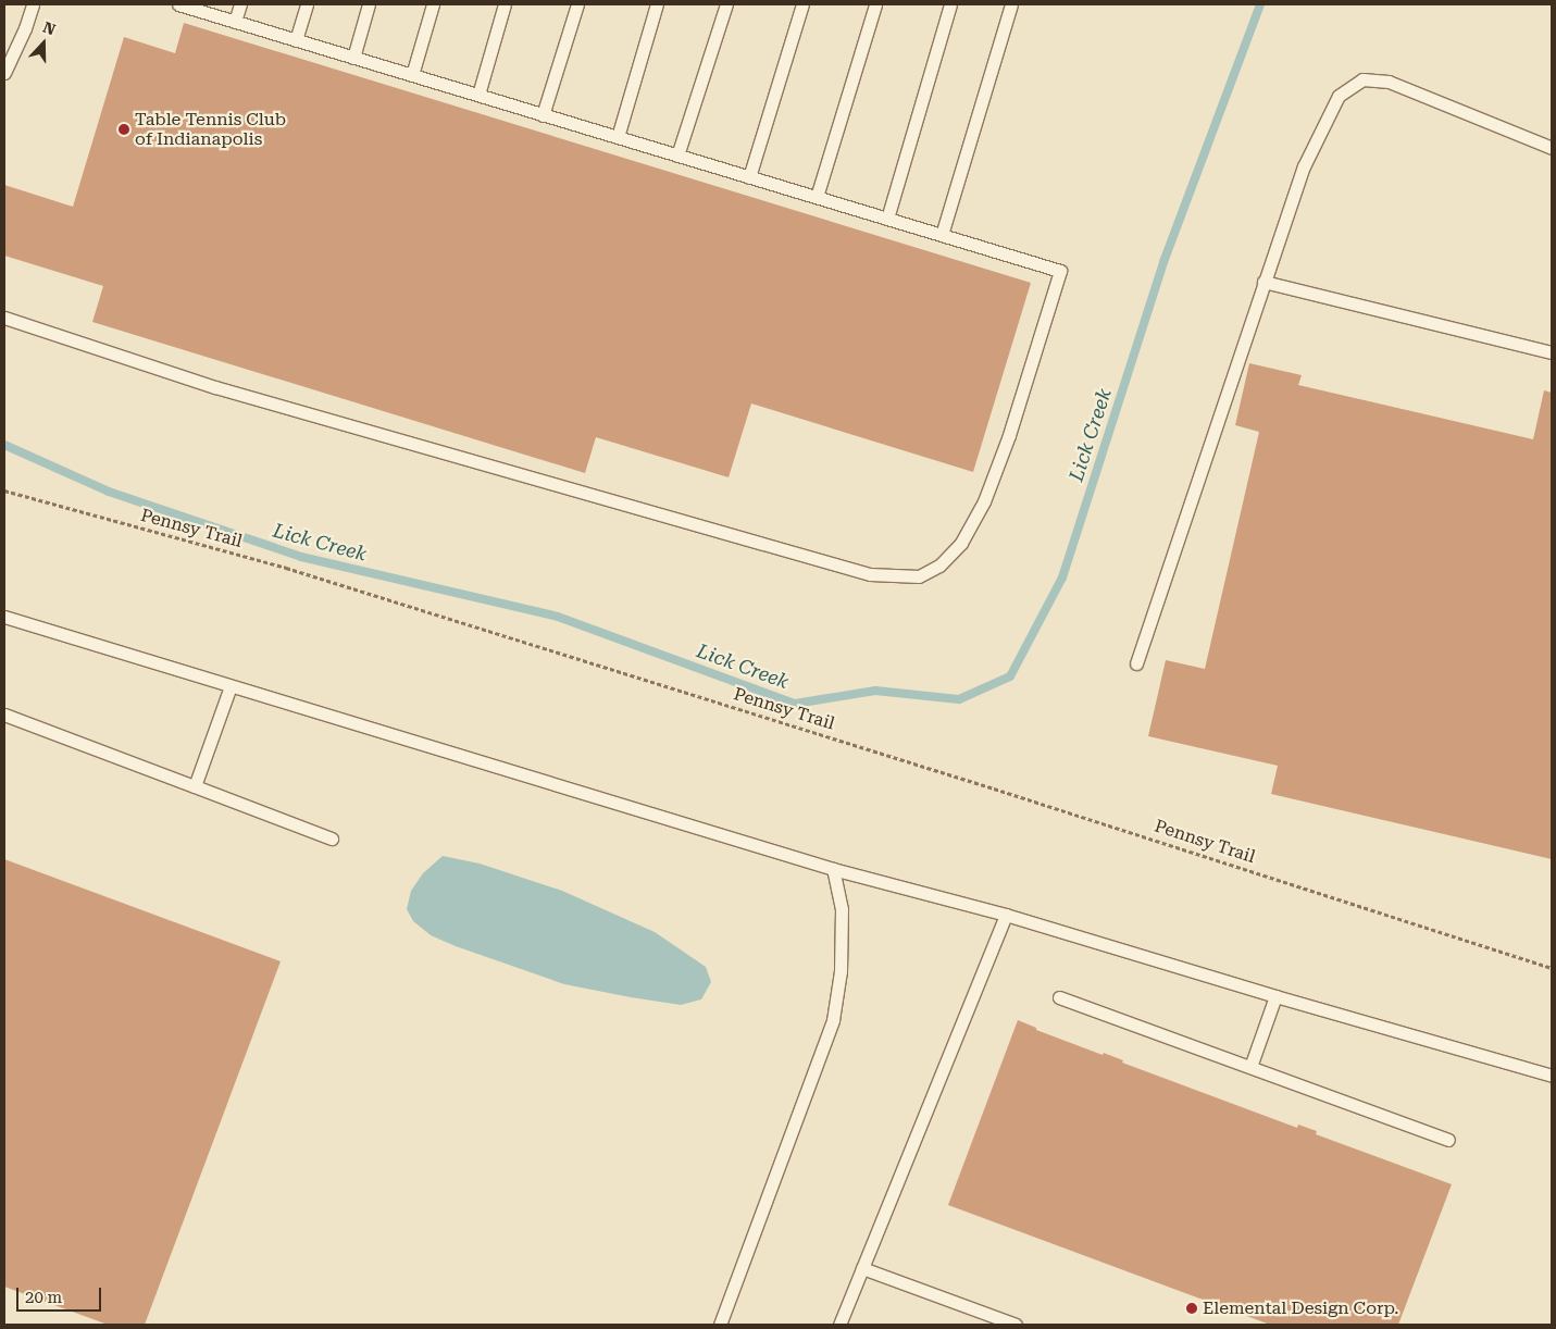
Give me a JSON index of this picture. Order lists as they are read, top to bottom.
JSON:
{
  "streets": {
    "path": ["Pennsy Trail"]
  },
  "water": ["Lick Creek"],
  "places": ["Table Tennis Club of Indianapolis", "Elemental Design Corp."],
  "scale_bar": "20 m",
  "north": "top"
}
